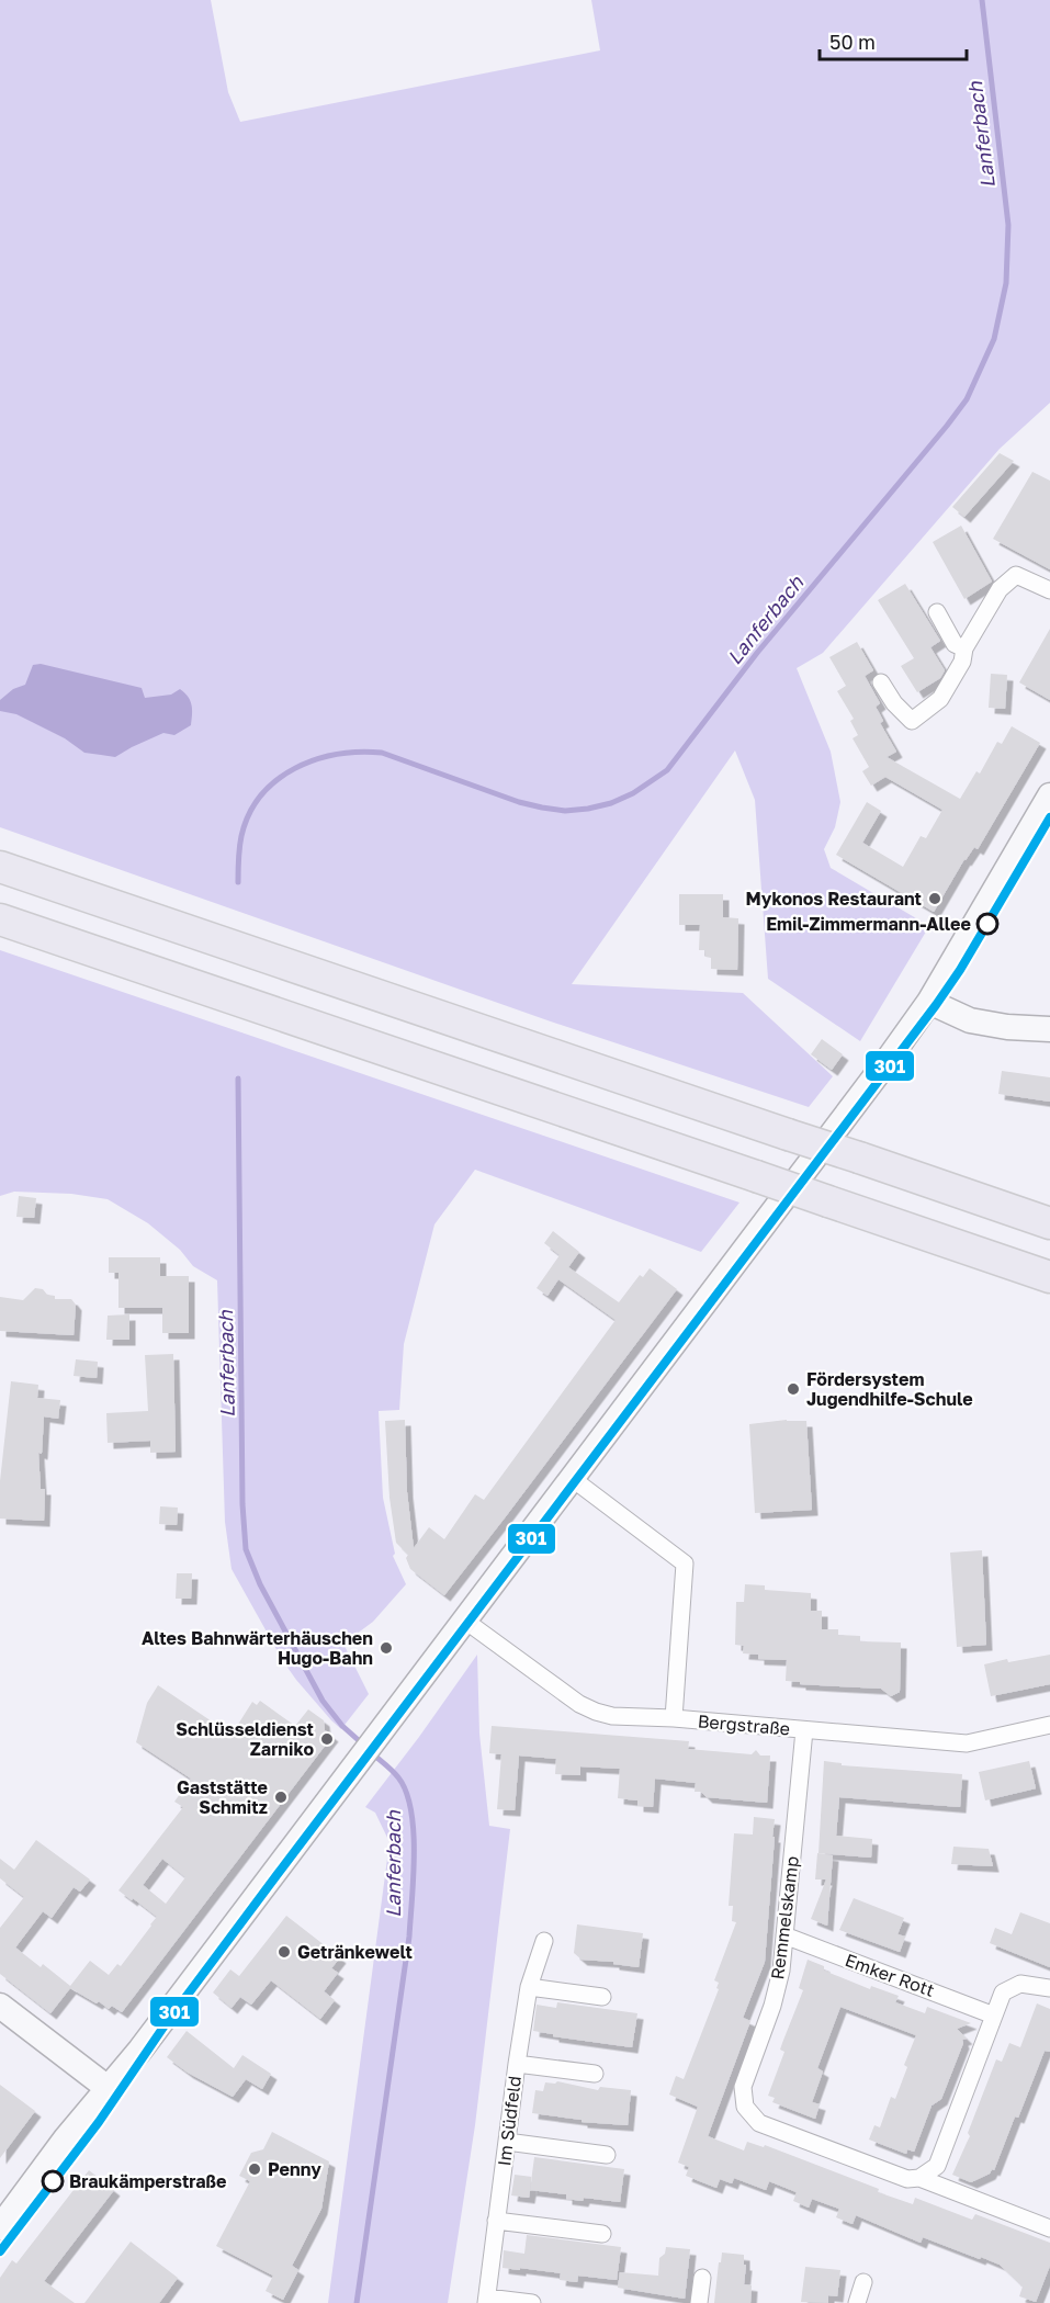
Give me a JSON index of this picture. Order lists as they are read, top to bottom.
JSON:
{
  "streets": {
    "street": [
      "Bergstraße",
      "Remmelskamp",
      "Emker Rott",
      "Im Südfeld"
    ]
  },
  "crossings": [
    ["Bergstraße", "Remmelskamp"],
    ["Remmelskamp", "Emker Rott"]
  ],
  "water": ["Lanferbach"],
  "places": [
    "Mykonos Restaurant",
    "Emil-Zimmermann-Allee",
    "Fördersystem Jugendhilfe-Schule",
    "Altes Bahnwärterhäuschen Hugo-Bahn",
    "Schlüsseldienst Zarniko",
    "Gaststätte Schmitz",
    "Getränkewelt",
    "Penny",
    "Braukämperstraße"
  ],
  "lines": ["transit line 301"],
  "scale_bar": "50 m"
}
